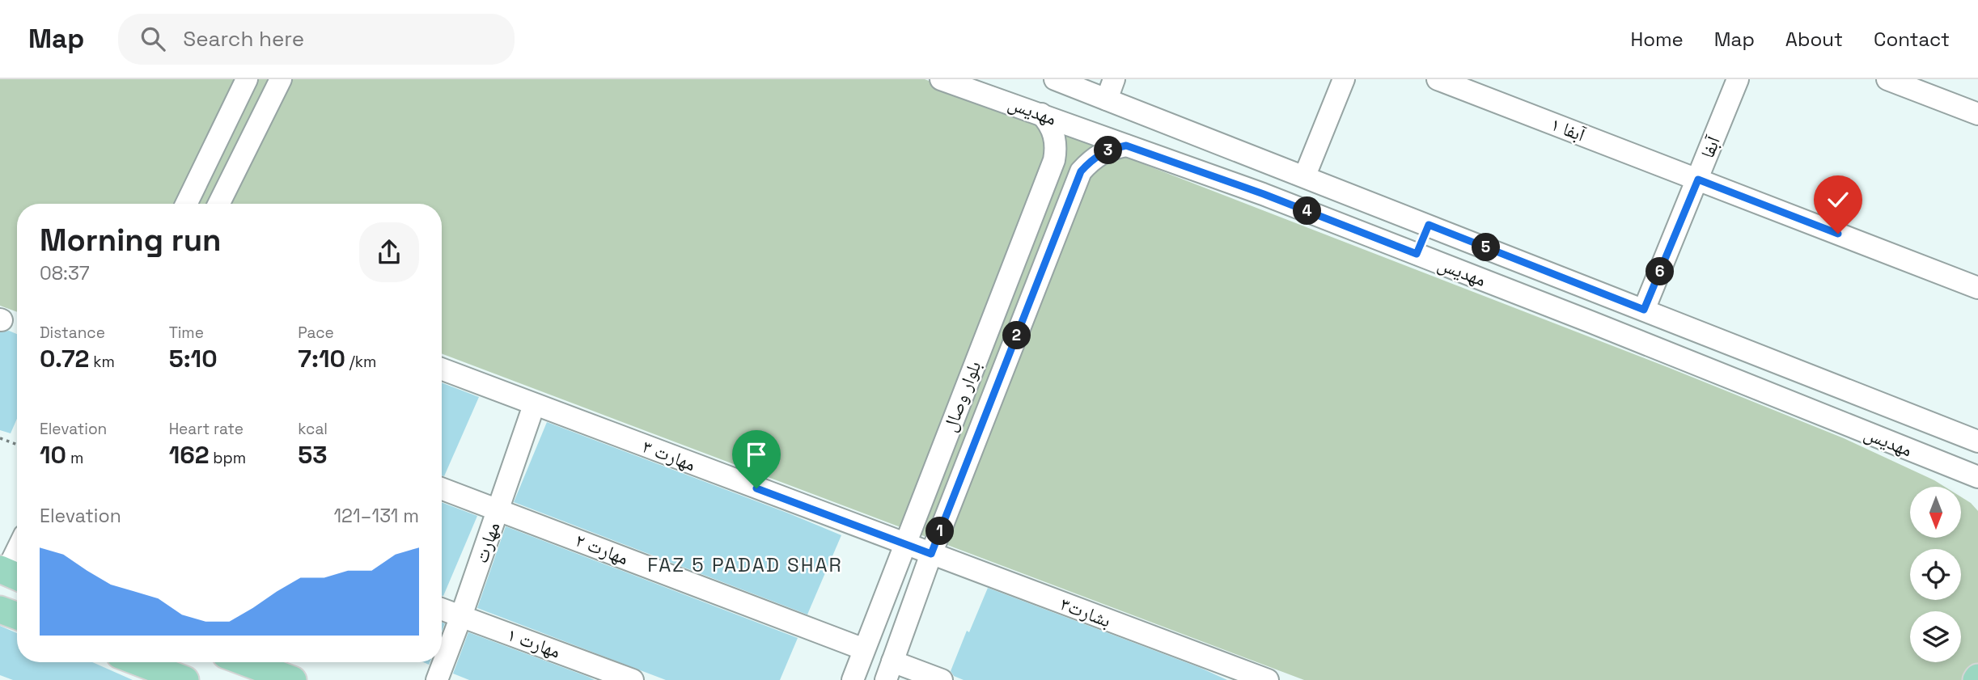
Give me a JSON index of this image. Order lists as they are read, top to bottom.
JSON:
{
  "streets": {
    "street": [
      "مهدیس",
      "آبفا ۱",
      "آبفا",
      "بلوار وصال",
      "مهارت ۳",
      "مهارت",
      "مهارت ۲",
      "بشارت۳",
      "مهارت ۱"
    ]
  },
  "crossings": [
    ["مهدیس", "آبفا"],
    ["مهدیس", "بلوار وصال"],
    ["آبفا ۱", "آبفا"],
    ["بلوار وصال", "مهارت ۳"],
    ["بلوار وصال", "مهارت ۲"],
    ["بلوار وصال", "بشارت۳"],
    ["مهارت ۳", "مهارت"],
    ["مهارت ۳", "بشارت۳"],
    ["مهارت", "مهارت ۲"],
    ["مهارت", "مهارت ۱"]
  ],
  "districts": ["FAZ 5 PADAD SHAR"],
  "north": "bottom",
  "page": {
    "header": "Map",
    "search": "Search here",
    "nav": [
      "Home",
      "Map",
      "About",
      "Contact"
    ],
    "pins": [
      "3",
      "4",
      "5",
      "6",
      "2",
      "1"
    ],
    "heading": ["Morning run", "08:37"],
    "stats": [
      ["Distance", "0.72 km"],
      ["Time", "5:10"],
      ["Pace", "7:10 /km"],
      ["Elevation", "10 m"],
      ["Heart rate", "162 bpm"],
      ["kcal", "53"]
    ],
    "chart": ["Elevation", "121–131 m"]
  }
}
